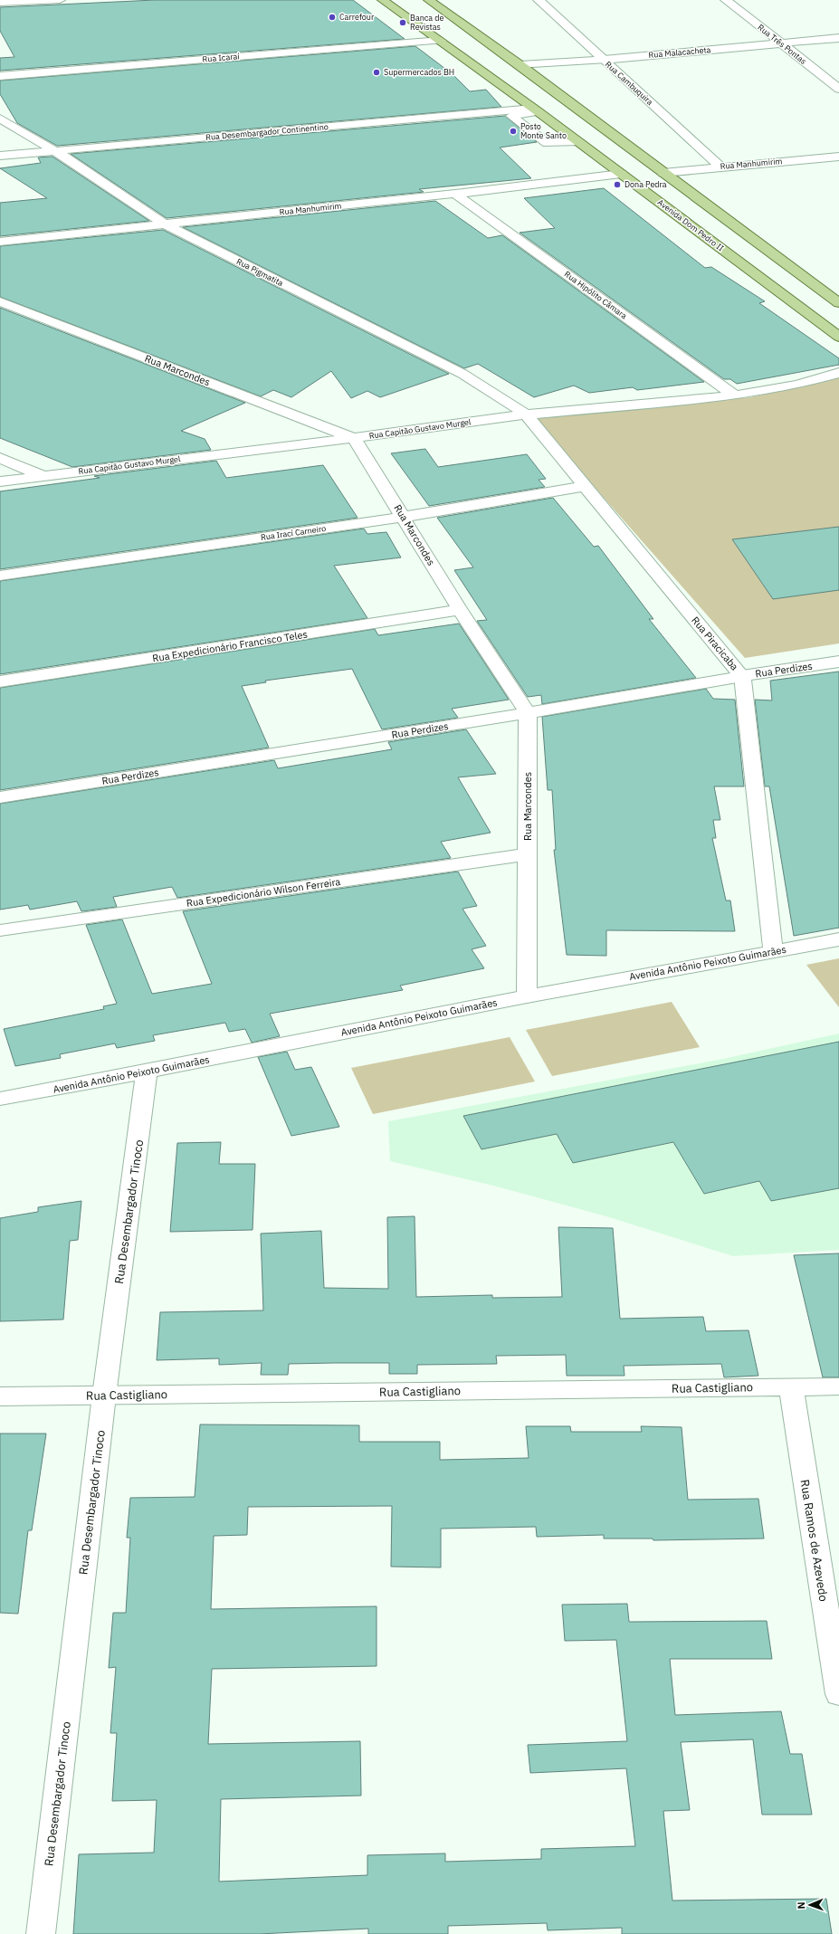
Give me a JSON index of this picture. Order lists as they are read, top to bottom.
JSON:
{
  "streets": {
    "main road": ["Avenida Dom Pedro II"],
    "street": [
      "Rua Três Pontas",
      "Rua Malacacheta",
      "Rua Icaraí",
      "Rua Cambuquira",
      "Rua Desembargador Continentino",
      "Rua Manhumirim",
      "Rua Pigmatita",
      "Rua Hipólito Câmara",
      "Rua Marcondes",
      "Rua Capitão Gustavo Murgel",
      "Rua Irací Carneiro",
      "Rua Piracicaba",
      "Rua Expedicionário Francisco Teles",
      "Rua Perdizes",
      "Rua Expedicionário Wilson Ferreira",
      "Avenida Antônio Peixoto Guimarães",
      "Rua Desembargador Tinoco",
      "Rua Castigliano",
      "Rua Ramos de Azevedo"
    ]
  },
  "crossings": [
    ["Rua Três Pontas", "Rua Malacacheta"],
    ["Rua Malacacheta", "Rua Cambuquira"],
    ["Rua Icaraí", "Avenida Dom Pedro II"],
    ["Rua Cambuquira", "Rua Manhumirim"],
    ["Rua Desembargador Continentino", "Avenida Dom Pedro II"],
    ["Rua Desembargador Continentino", "Rua Pigmatita"],
    ["Rua Manhumirim", "Avenida Dom Pedro II"],
    ["Rua Manhumirim", "Rua Pigmatita"],
    ["Rua Manhumirim", "Rua Hipólito Câmara"],
    ["Rua Pigmatita", "Rua Capitão Gustavo Murgel"],
    ["Rua Pigmatita", "Rua Piracicaba"],
    ["Rua Hipólito Câmara", "Rua Capitão Gustavo Murgel"],
    ["Rua Marcondes", "Rua Capitão Gustavo Murgel"],
    ["Rua Marcondes", "Rua Irací Carneiro"],
    ["Rua Marcondes", "Rua Expedicionário Francisco Teles"],
    ["Rua Marcondes", "Rua Perdizes"],
    ["Rua Marcondes", "Rua Expedicionário Wilson Ferreira"],
    ["Rua Marcondes", "Avenida Antônio Peixoto Guimarães"],
    ["Rua Capitão Gustavo Murgel", "Rua Piracicaba"],
    ["Rua Irací Carneiro", "Rua Piracicaba"],
    ["Rua Piracicaba", "Rua Perdizes"],
    ["Rua Piracicaba", "Avenida Antônio Peixoto Guimarães"],
    ["Avenida Antônio Peixoto Guimarães", "Rua Desembargador Tinoco"],
    ["Rua Desembargador Tinoco", "Rua Castigliano"],
    ["Rua Castigliano", "Rua Ramos de Azevedo"]
  ],
  "places": [
    "Carrefour",
    "Banca de Revistas",
    "Supermercados BH",
    "Posto Monte Santo",
    "Dona Pedra"
  ],
  "north": "left"
}
